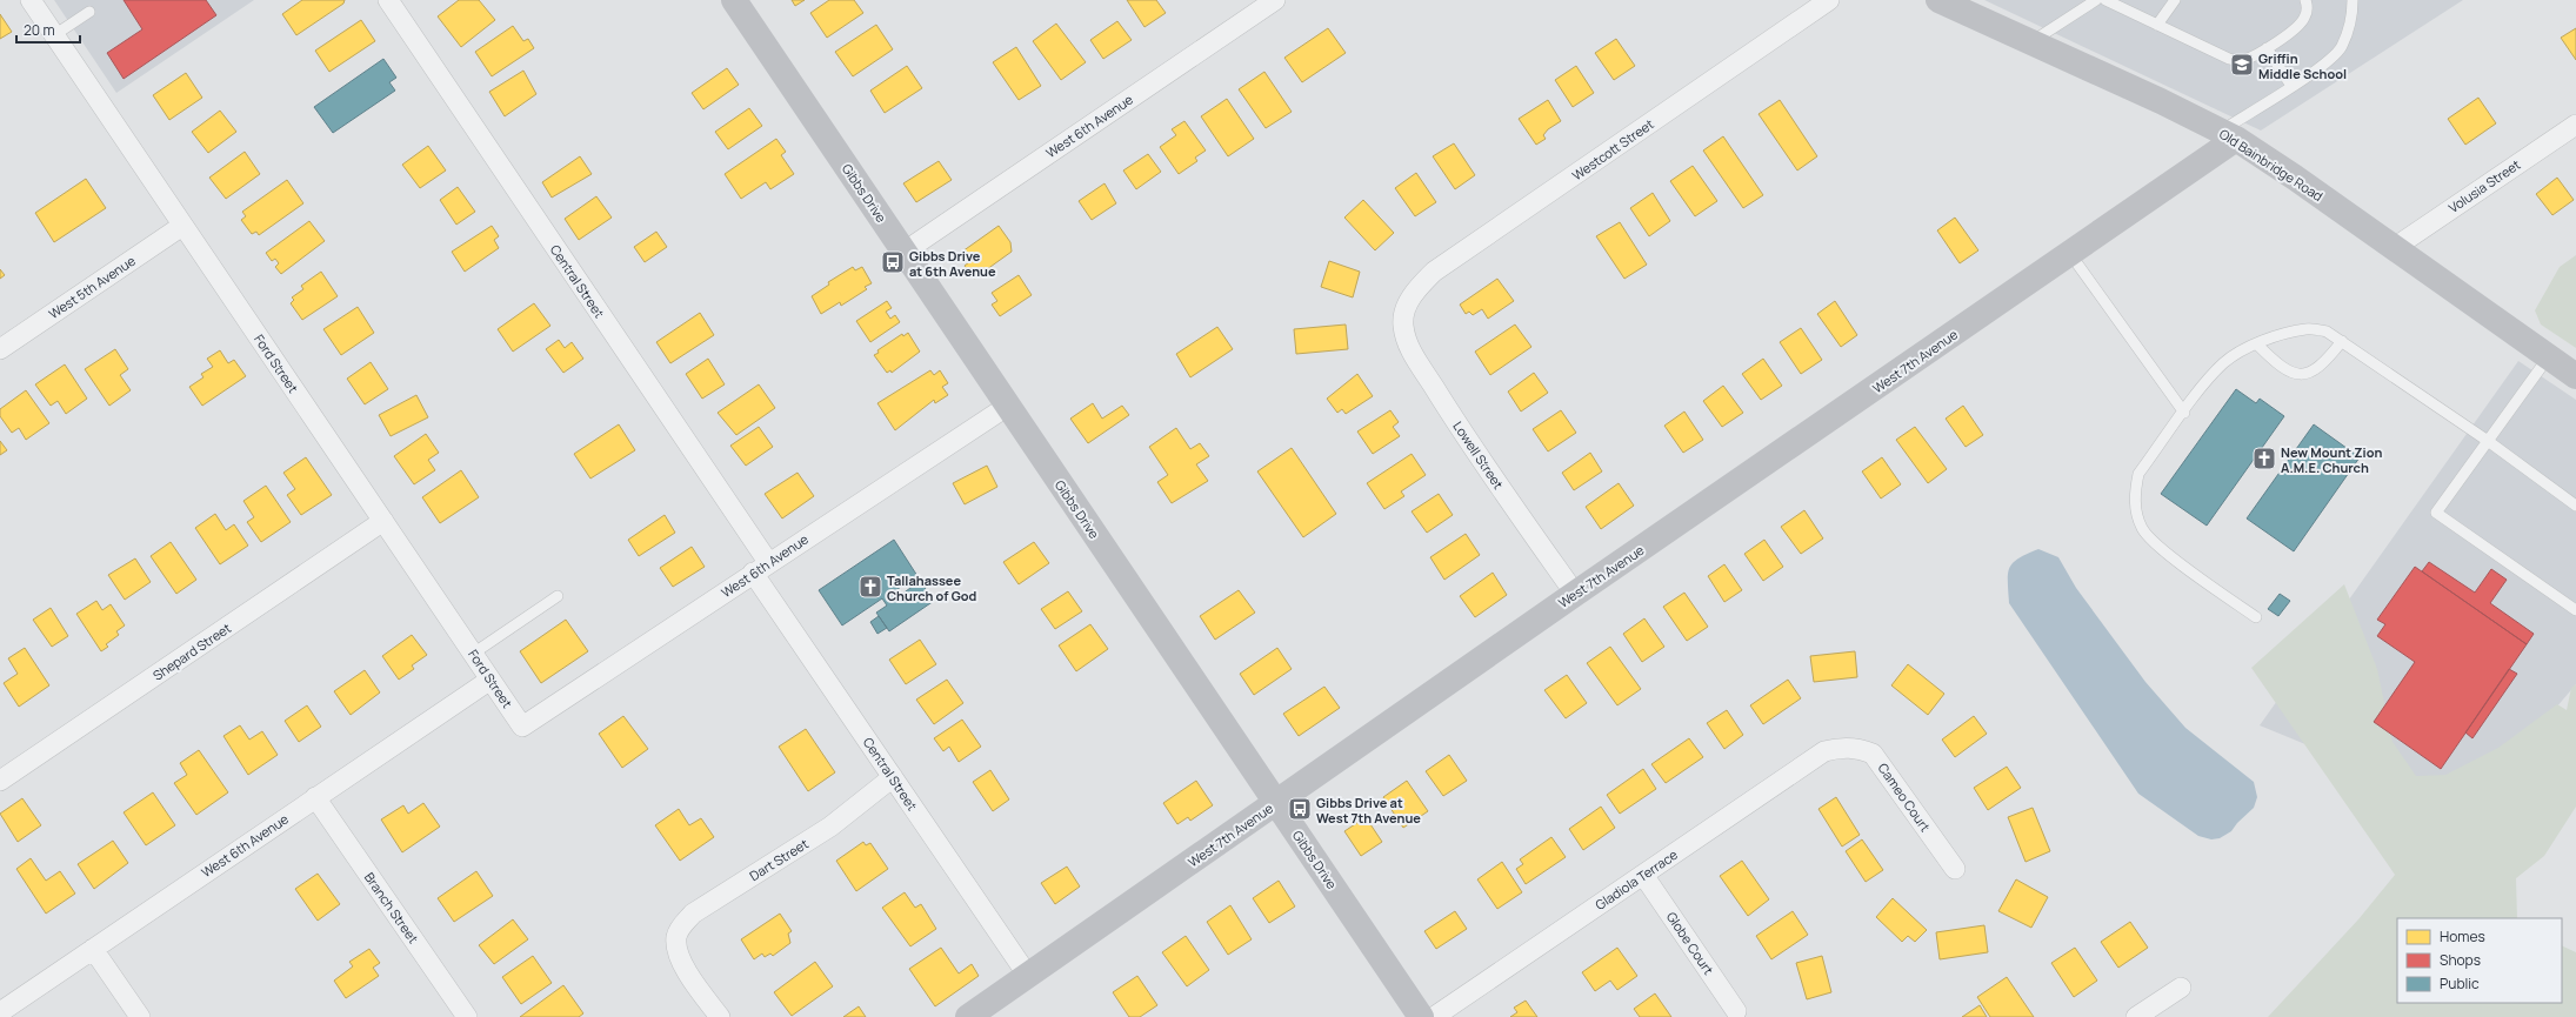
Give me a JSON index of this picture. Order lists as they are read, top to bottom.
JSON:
{
  "streets": {
    "street": [
      "West 6th Avenue",
      "Westcott Street",
      "Old Bainbridge Road",
      "Volusia Street",
      "Gibbs Drive",
      "Central Street",
      "West 5th Avenue",
      "West 7th Avenue",
      "Ford Street",
      "Lowell Street",
      "Shepard Street",
      "Cameo Court",
      "Dart Street",
      "Gladiola Terrace",
      "Branch Street",
      "Globe Court"
    ]
  },
  "crossings": [
    ["West 6th Avenue", "Gibbs Drive"],
    ["West 6th Avenue", "Central Street"],
    ["West 6th Avenue", "Ford Street"],
    ["West 6th Avenue", "Branch Street"],
    ["Westcott Street", "Lowell Street"],
    ["Old Bainbridge Road", "Volusia Street"],
    ["Old Bainbridge Road", "West 7th Avenue"],
    ["Gibbs Drive", "West 7th Avenue"],
    ["Central Street", "West 7th Avenue"],
    ["Central Street", "Dart Street"],
    ["West 5th Avenue", "Ford Street"],
    ["West 7th Avenue", "Lowell Street"],
    ["Ford Street", "Shepard Street"],
    ["Cameo Court", "Gladiola Terrace"],
    ["Gladiola Terrace", "Globe Court"]
  ],
  "places": {
    "school or university": ["Griffin Middle School"],
    "bus stop": ["Gibbs Drive at 6th Avenue", "Gibbs Drive at West 7th Avenue"],
    "church": ["New Mount Zion A.M.E. Church", "Tallahassee Church of God"]
  },
  "legend": ["Homes", "Shops", "Public"],
  "scale_bar": "20 m"
}
